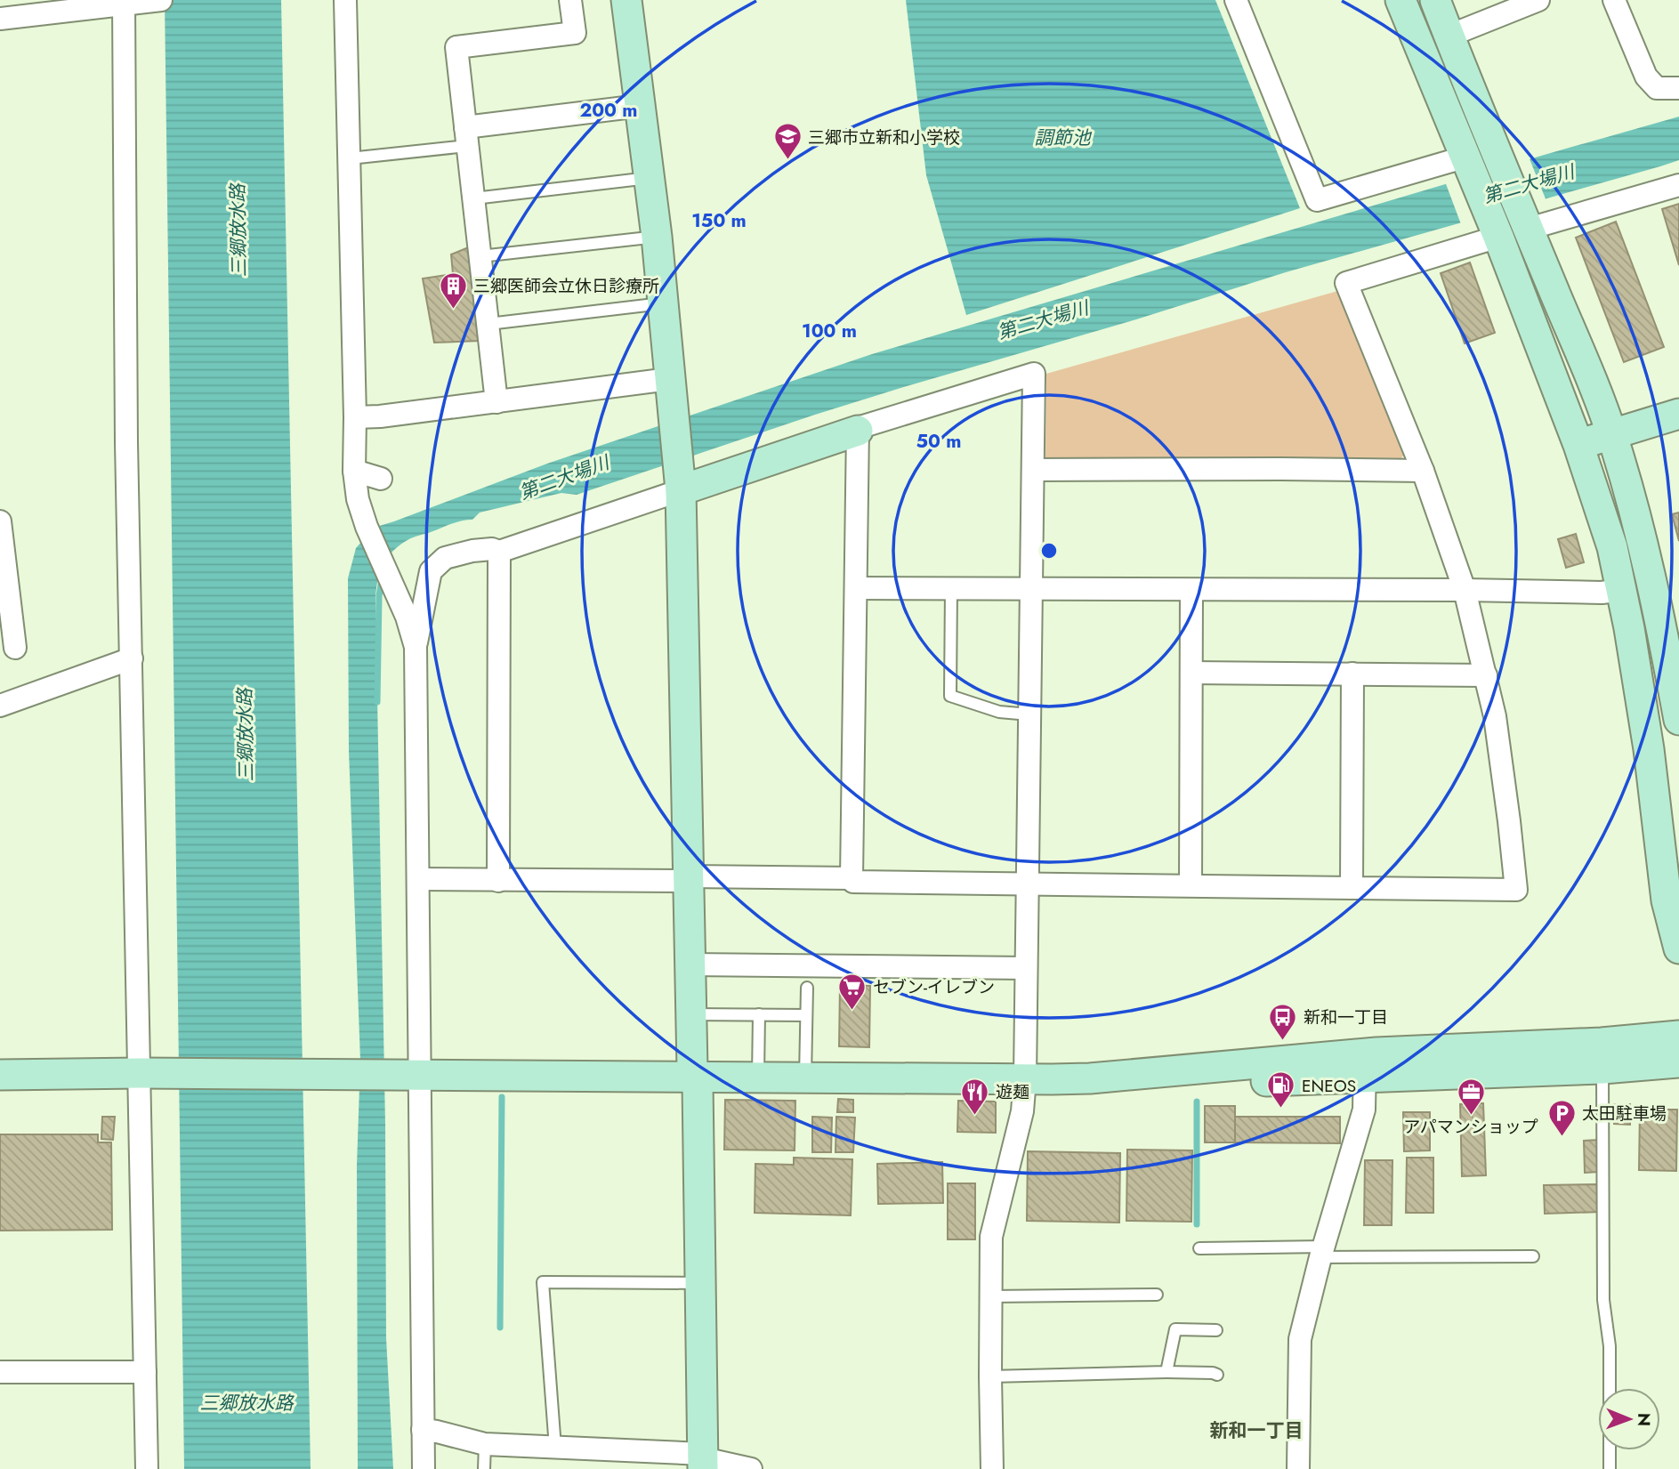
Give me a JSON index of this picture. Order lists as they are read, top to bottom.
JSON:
{
  "districts": ["新和一丁目"],
  "water": ["調節池", "第二大場川", "三郷放水路"],
  "places": {
    "school or university": ["三郷市立新和小学校"],
    "building": ["三郷医師会立休日診療所"],
    "supermarket": ["セブン-イレブン"],
    "bus stop": ["新和一丁目"],
    "fuel station": ["ENEOS"],
    "restaurant": ["遊麺"],
    "office": ["アパマンショップ"],
    "parking": ["太田駐車場"]
  },
  "north": "right",
  "rings": [
    "200 m",
    "150 m",
    "100 m",
    "50 m"
  ]
}
